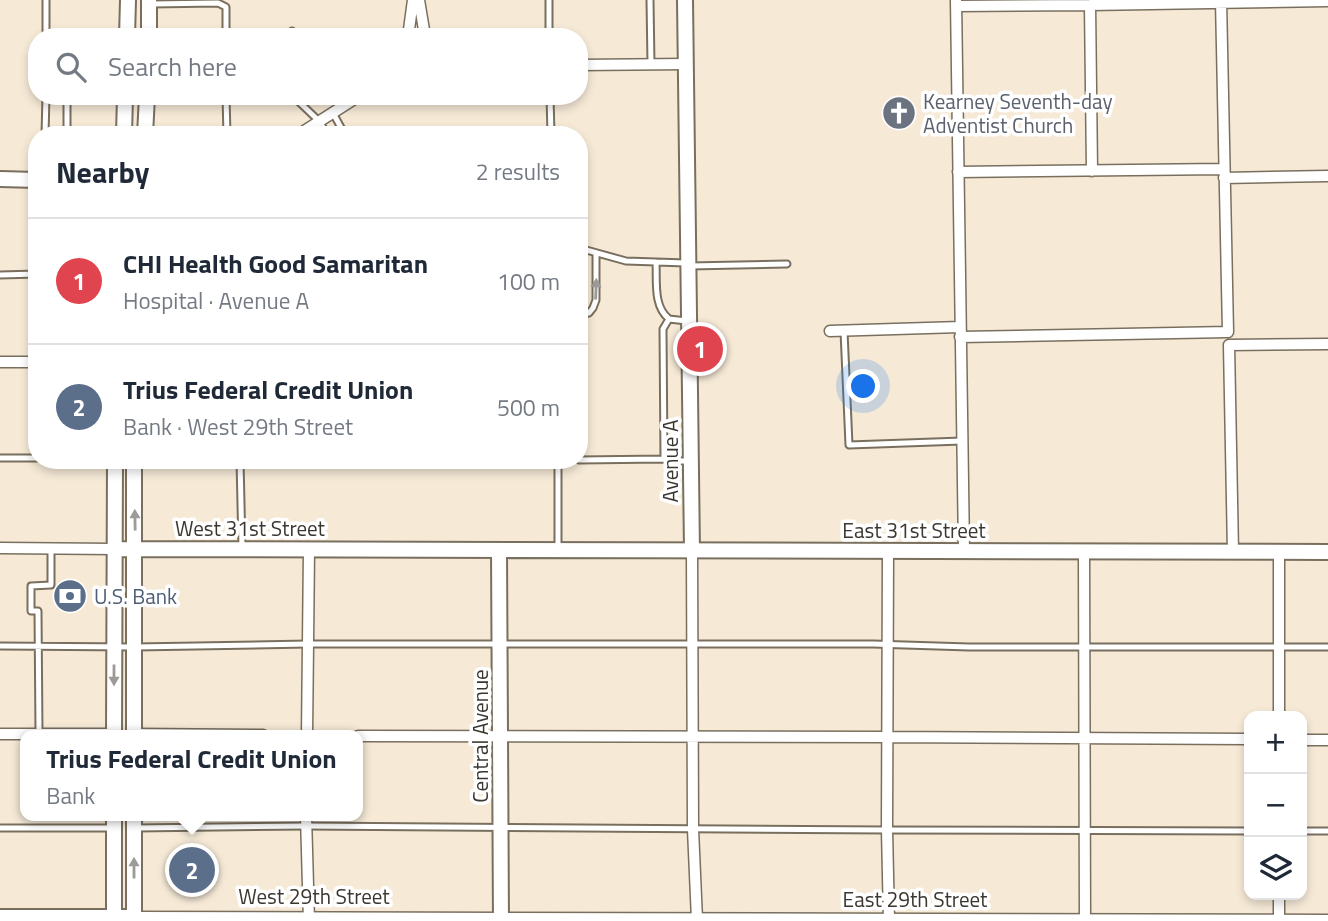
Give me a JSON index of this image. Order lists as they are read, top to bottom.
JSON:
{
  "streets": {
    "street": [
      "Avenue A",
      "West 31st Street",
      "East 31st Street",
      "Central Avenue",
      "West 29th Street",
      "East 29th Street"
    ]
  },
  "crossings": [
    ["Avenue A", "East 31st Street"],
    ["Avenue A", "East 29th Street"],
    ["West 31st Street", "East 31st Street"],
    ["West 31st Street", "Central Avenue"],
    ["East 31st Street", "Central Avenue"],
    ["Central Avenue", "West 29th Street"],
    ["Central Avenue", "East 29th Street"],
    ["West 29th Street", "East 29th Street"]
  ],
  "places": {
    "church": ["Kearney Seventh-day Adventist Church"],
    "bank": ["U.S. Bank"]
  },
  "page": {
    "search": "Search here",
    "heading": ["Nearby", "2 results"],
    "list": [
      {
        "mark": "1",
        "name": "CHI Health Good Samaritan",
        "note": "Hospital · Avenue A",
        "value": "100 m"
      },
      {
        "mark": "2",
        "name": "Trius Federal Credit Union",
        "note": "Bank · West 29th Street",
        "value": "500 m"
      }
    ],
    "pins": ["1", "2"],
    "map_buttons": ["+", "−"],
    "popup": ["Trius Federal Credit Union", "Bank"]
  }
}
